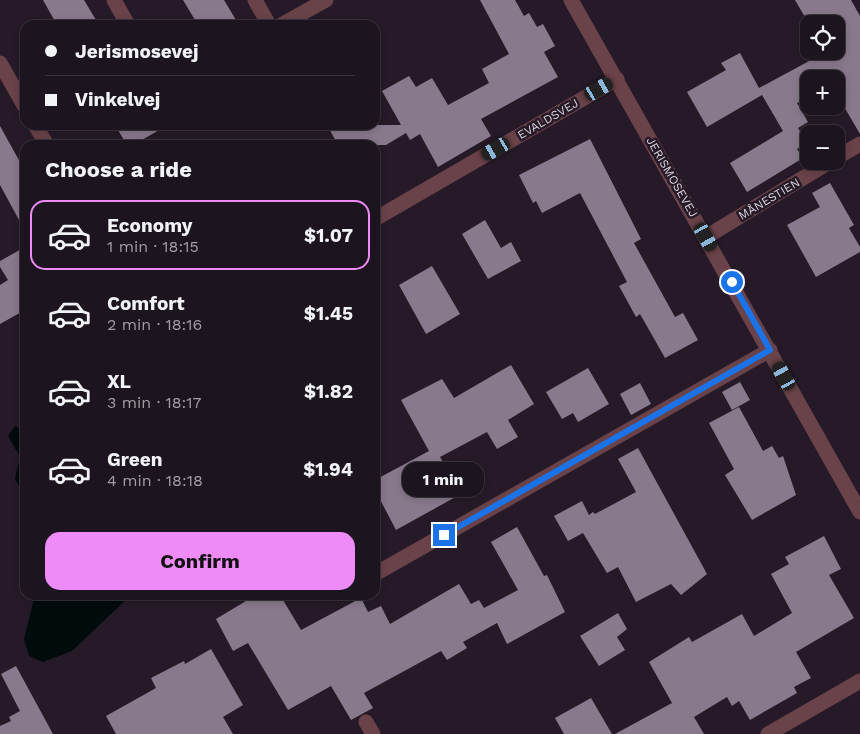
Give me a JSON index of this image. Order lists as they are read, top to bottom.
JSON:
{
  "streets": {
    "street": ["EVALDSVEJ", "JERISMOSEVEJ", "MÅNESTIEN"]
  },
  "crossings": [
    ["EVALDSVEJ", "JERISMOSEVEJ"],
    ["JERISMOSEVEJ", "MÅNESTIEN"]
  ],
  "page": {
    "map_buttons": ["+", "−"],
    "banner": ["Jerismosevej", "Vinkelvej"],
    "heading": "Choose a ride",
    "list": [
      {
        "name": "Economy",
        "note": "1 min · 18:15",
        "value": "$1.07"
      },
      {
        "name": "Comfort",
        "note": "2 min · 18:16",
        "value": "$1.45"
      },
      {
        "name": "XL",
        "note": "3 min · 18:17",
        "value": "$1.82"
      },
      {
        "name": "Green",
        "note": "4 min · 18:18",
        "value": "$1.94"
      }
    ],
    "bubble": "1 min",
    "buttons": "Confirm"
  }
}
